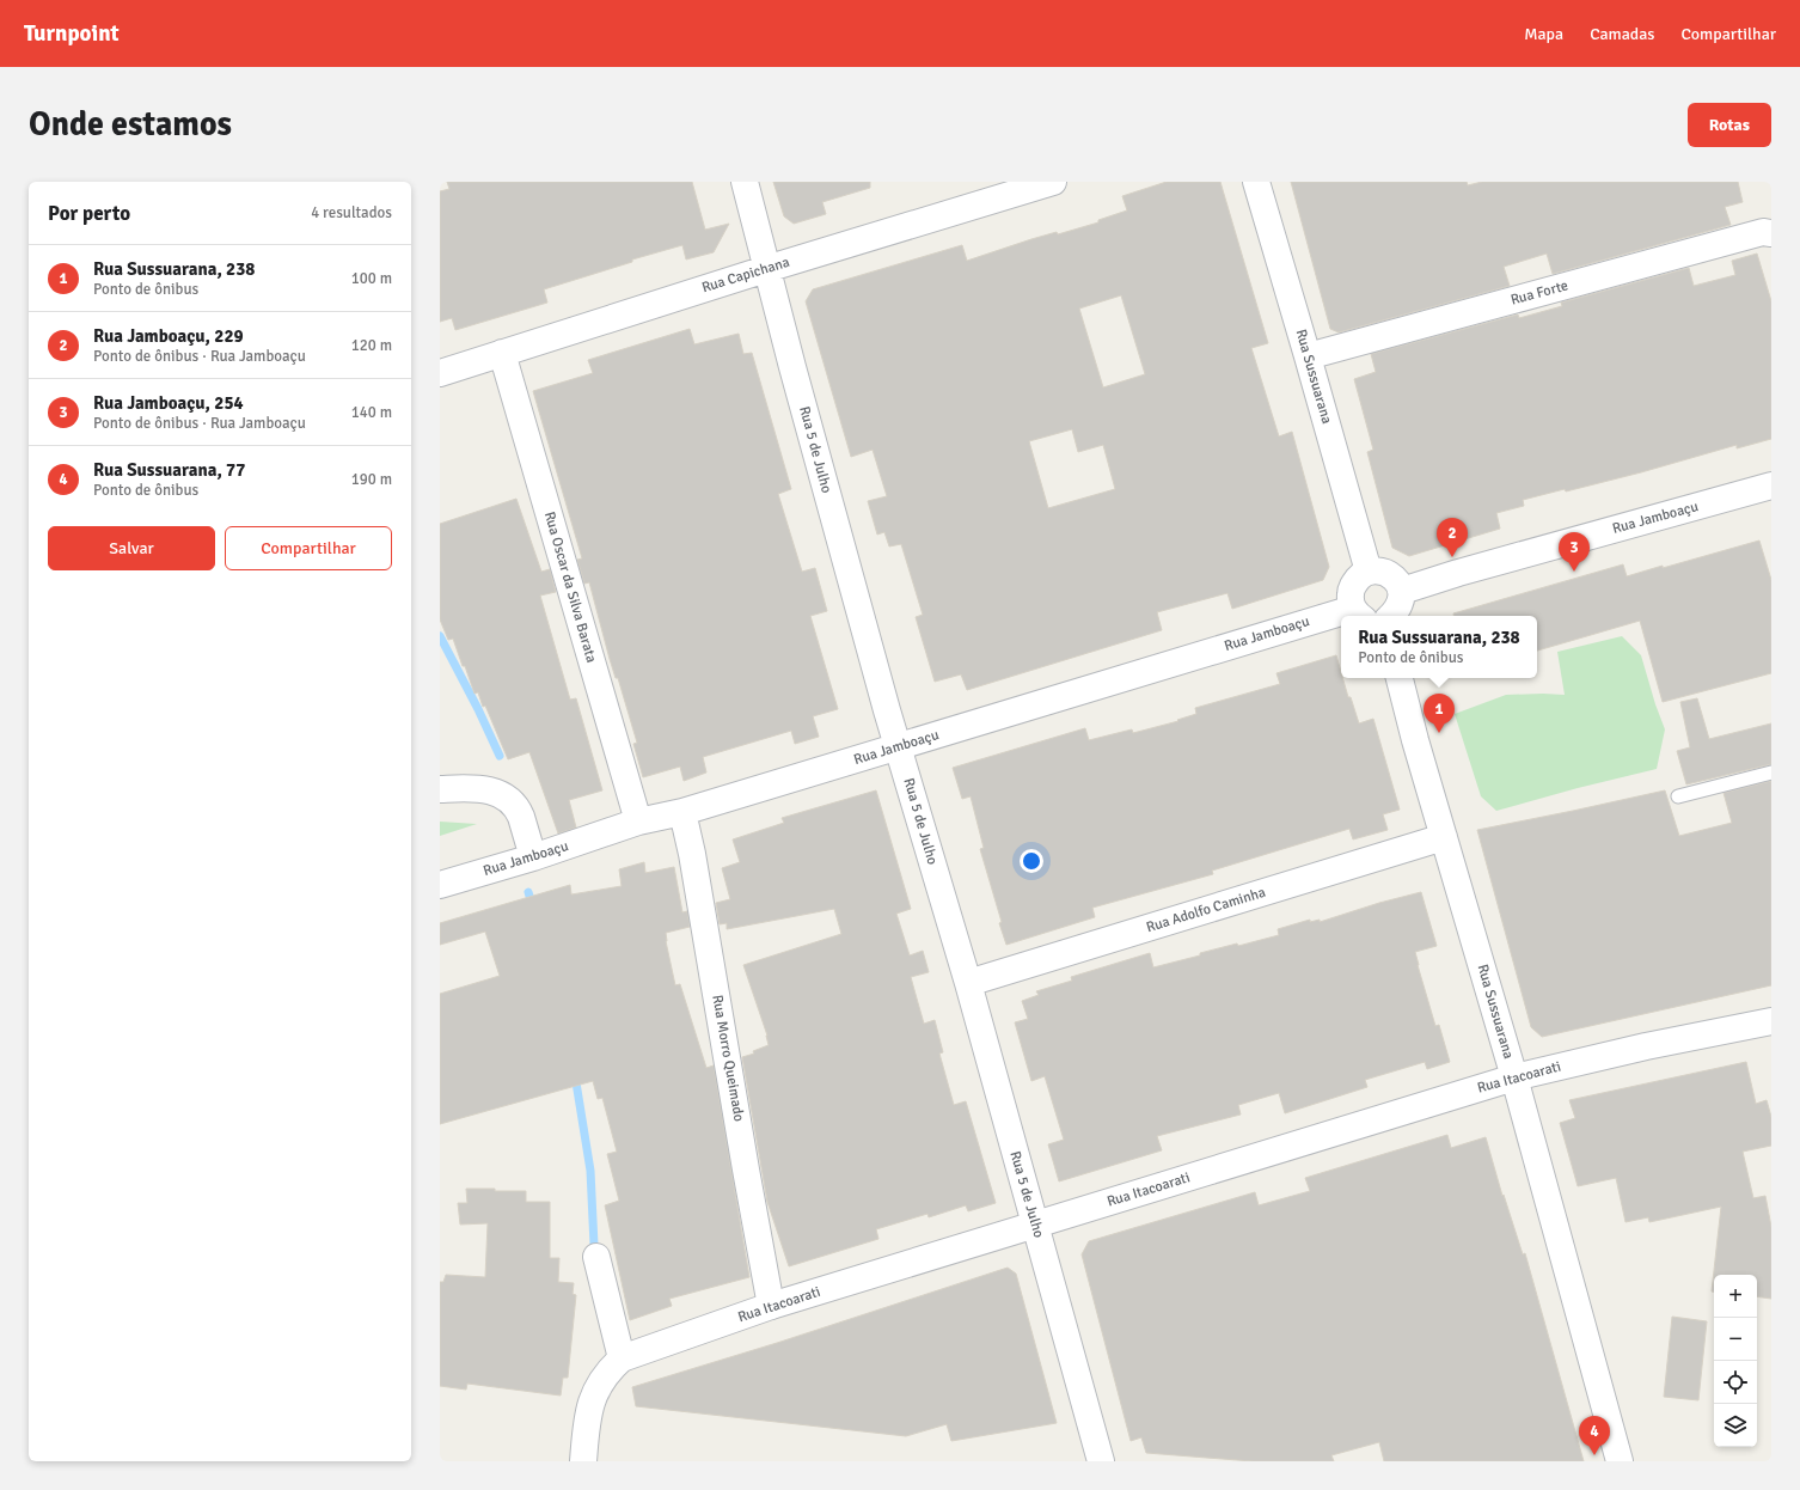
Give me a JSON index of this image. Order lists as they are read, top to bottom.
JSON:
{
  "streets": {
    "street": [
      "Rua Capichana",
      "Rua Forte",
      "Rua Sussuarana",
      "Rua 5 de Julho",
      "Rua Jamboaçu",
      "Rua Oscar da Silva Barata",
      "Rua Adolfo Caminha",
      "Rua Morro Queimado",
      "Rua Itacoarati"
    ]
  },
  "crossings": [
    ["Rua Capichana", "Rua 5 de Julho"],
    ["Rua Capichana", "Rua Oscar da Silva Barata"],
    ["Rua Forte", "Rua Sussuarana"],
    ["Rua Sussuarana", "Rua Adolfo Caminha"],
    ["Rua Sussuarana", "Rua Itacoarati"],
    ["Rua 5 de Julho", "Rua Jamboaçu"],
    ["Rua 5 de Julho", "Rua Adolfo Caminha"],
    ["Rua 5 de Julho", "Rua Itacoarati"],
    ["Rua Jamboaçu", "Rua Oscar da Silva Barata"],
    ["Rua Jamboaçu", "Rua Morro Queimado"],
    ["Rua Morro Queimado", "Rua Itacoarati"]
  ],
  "page": {
    "header": "Turnpoint",
    "nav": ["Mapa", "Camadas", "Compartilhar"],
    "buttons": [
      "Rotas",
      ["Salvar", "Compartilhar"]
    ],
    "title": "Onde estamos",
    "heading": ["Por perto", "4 resultados"],
    "list": [
      {
        "mark": "1",
        "name": "Rua Sussuarana, 238",
        "note": "Ponto de ônibus",
        "value": "100 m"
      },
      {
        "mark": "2",
        "name": "Rua Jamboaçu, 229",
        "note": "Ponto de ônibus · Rua Jamboaçu",
        "value": "120 m"
      },
      {
        "mark": "3",
        "name": "Rua Jamboaçu, 254",
        "note": "Ponto de ônibus · Rua Jamboaçu",
        "value": "140 m"
      },
      {
        "mark": "4",
        "name": "Rua Sussuarana, 77",
        "note": "Ponto de ônibus",
        "value": "190 m"
      }
    ],
    "pins": [
      "2",
      "3",
      "1",
      "4"
    ],
    "popup": ["Rua Sussuarana, 238", "Ponto de ônibus"],
    "map_buttons": ["+", "−"]
  }
}
